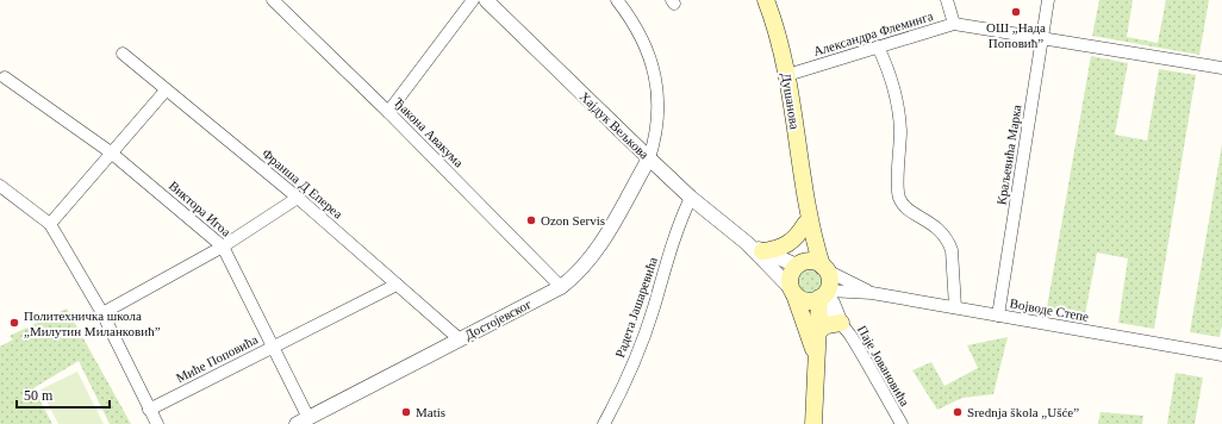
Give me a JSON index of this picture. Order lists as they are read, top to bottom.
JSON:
{
  "streets": {
    "main road": ["Душанова"],
    "street": [
      "Александра Флеминга",
      "Хајдук Вељкова",
      "Ђакона Авакума",
      "Краљевића Марка",
      "Франша Д Епереа",
      "Виктора Игоа",
      "Радета Јашаревића",
      "Војводе Степе",
      "Достојевског",
      "Миће Поповића",
      "Паје Јовановића"
    ]
  },
  "crossings": [
    ["Александра Флеминга", "Душанова"],
    ["Александра Флеминга", "Краљевића Марка"],
    ["Душанова", "Војводе Степе"],
    ["Душанова", "Паје Јовановића"],
    ["Хајдук Вељкова", "Радета Јашаревића"],
    ["Хајдук Вељкова", "Достојевског"],
    ["Ђакона Авакума", "Достојевског"],
    ["Краљевића Марка", "Војводе Степе"],
    ["Франша Д Епереа", "Достојевског"],
    ["Франша Д Епереа", "Миће Поповића"],
    ["Виктора Игоа", "Достојевског"],
    ["Виктора Игоа", "Миће Поповића"],
    ["Војводе Степе", "Паје Јовановића"]
  ],
  "places": [
    "ОШ „Нада Поповић”",
    "Ozon Servis",
    "Политехничка школа „Милутин Миланковић”",
    "Matis",
    "Srednja škola „Ušće”"
  ],
  "scale_bar": "50 m"
}
